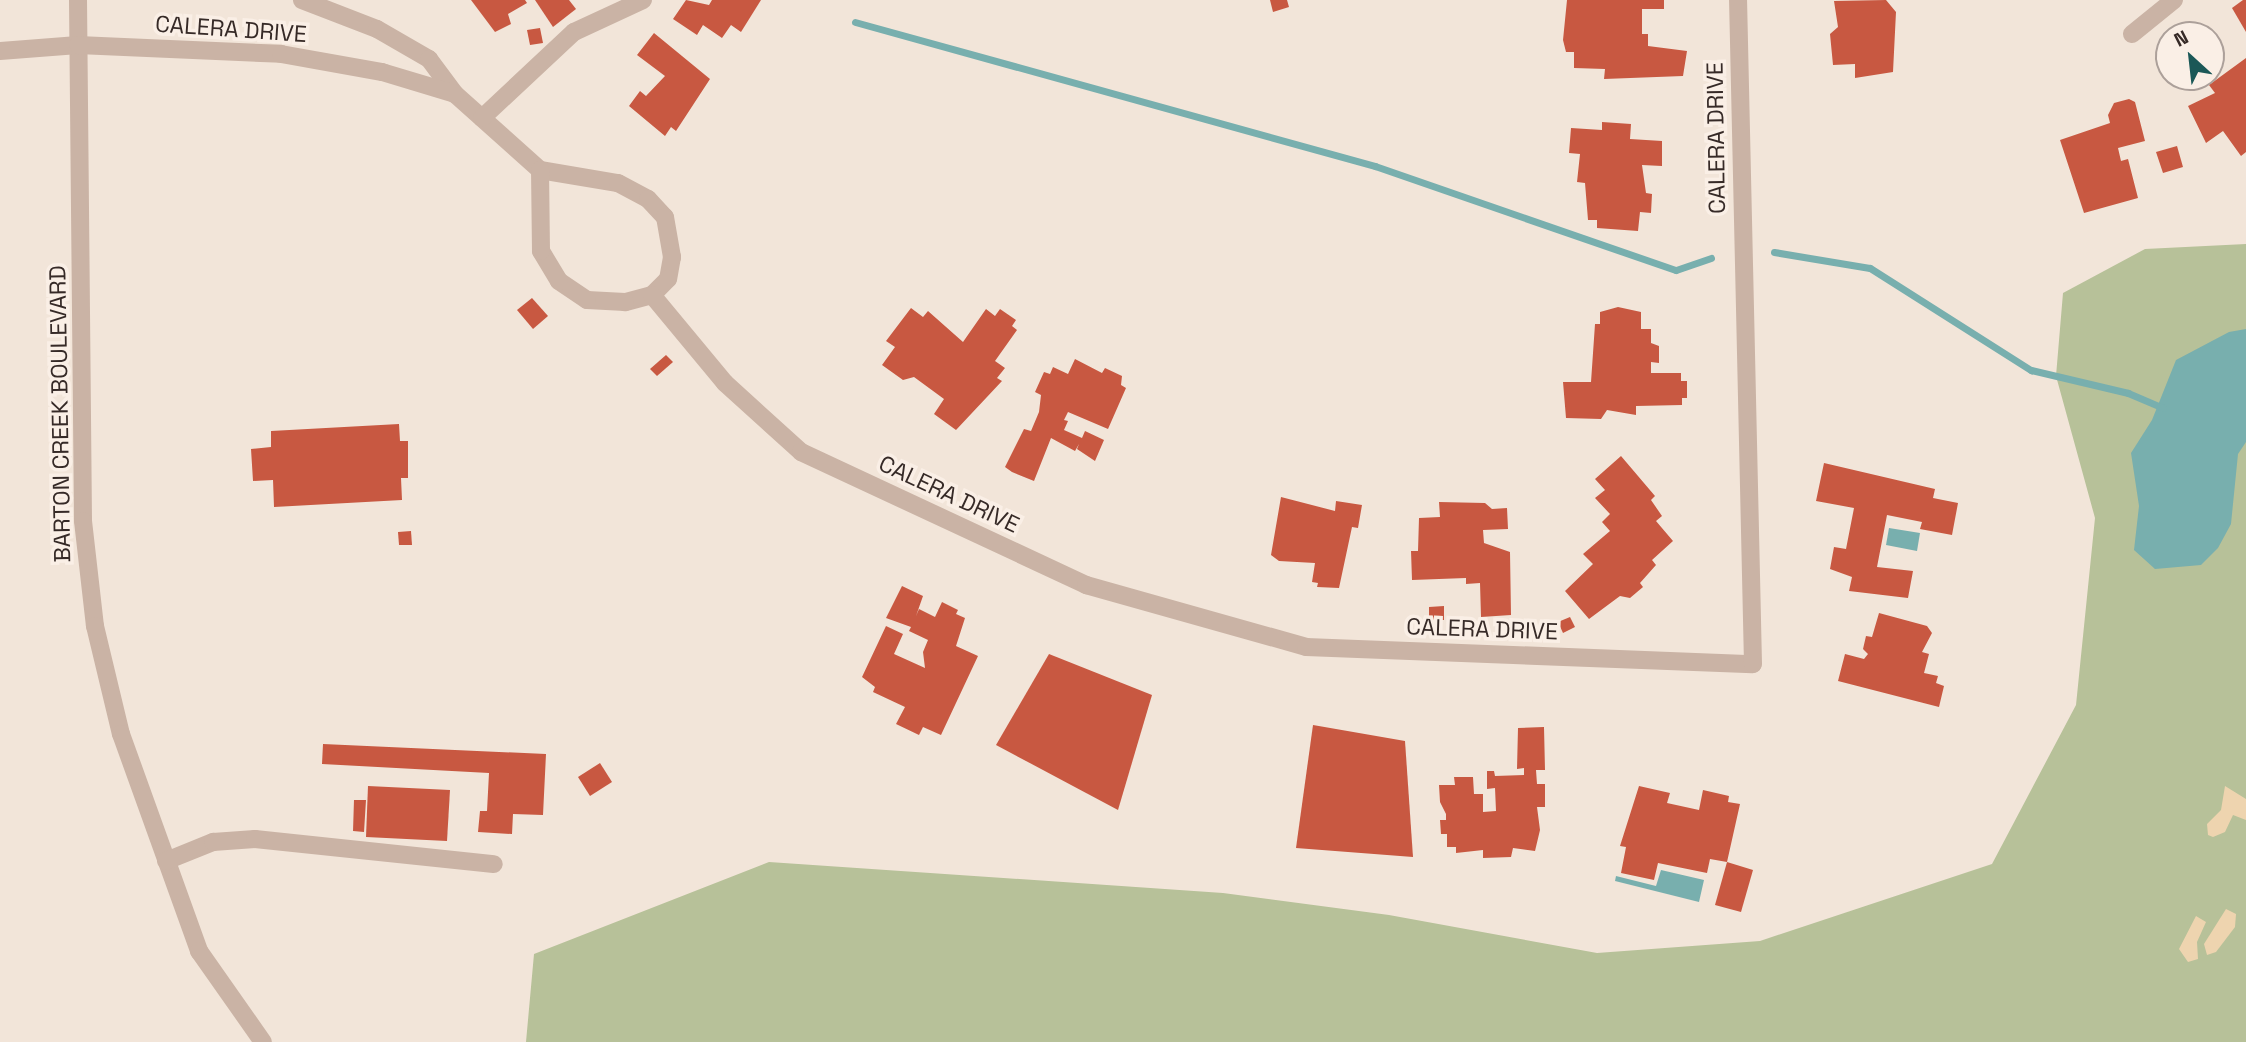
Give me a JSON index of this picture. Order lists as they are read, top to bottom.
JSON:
{
  "streets": {
    "street": ["CALERA DRIVE", "BARTON CREEK BOULEVARD"]
  },
  "crossings": [
    ["CALERA DRIVE", "BARTON CREEK BOULEVARD"]
  ],
  "north": "top left"
}
